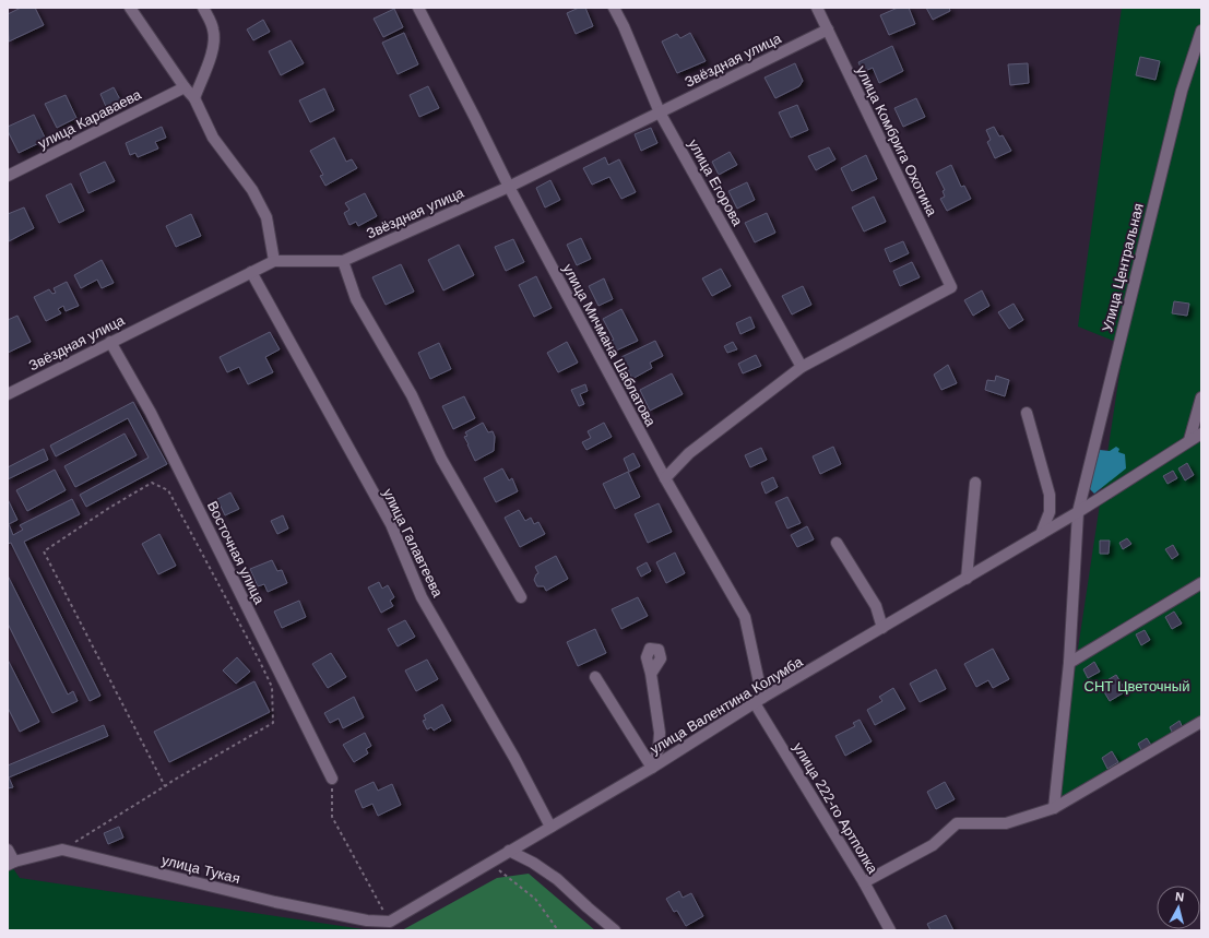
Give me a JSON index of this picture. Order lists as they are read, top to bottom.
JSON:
{
  "streets": {
    "street": [
      "Звёздная улица",
      "улица Караваева",
      "улица Комбрига Охотина",
      "улица Егорова",
      "Улица Центральная",
      "улица Мичмана Шаблатова",
      "улица Галавтеева",
      "Восточная улица",
      "улица Валентина Колумба",
      "улица 222-го Артполка",
      "улица Тукая"
    ]
  },
  "crossings": [
    ["Звёздная улица", "улица Комбрига Охотина"],
    ["Звёздная улица", "улица Егорова"],
    ["Звёздная улица", "улица Мичмана Шаблатова"],
    ["Звёздная улица", "улица Галавтеева"],
    ["Звёздная улица", "Восточная улица"],
    ["улица Комбрига Охотина", "улица Егорова"],
    ["Улица Центральная", "улица Валентина Колумба"],
    ["улица Мичмана Шаблатова", "улица Валентина Колумба"],
    ["улица Мичмана Шаблатова", "улица 222-го Артполка"],
    ["улица Галавтеева", "улица Валентина Колумба"],
    ["улица Валентина Колумба", "улица 222-го Артполка"],
    ["улица Валентина Колумба", "улица Тукая"]
  ],
  "parks": ["СНТ Цветочный"],
  "north": "top"
}
